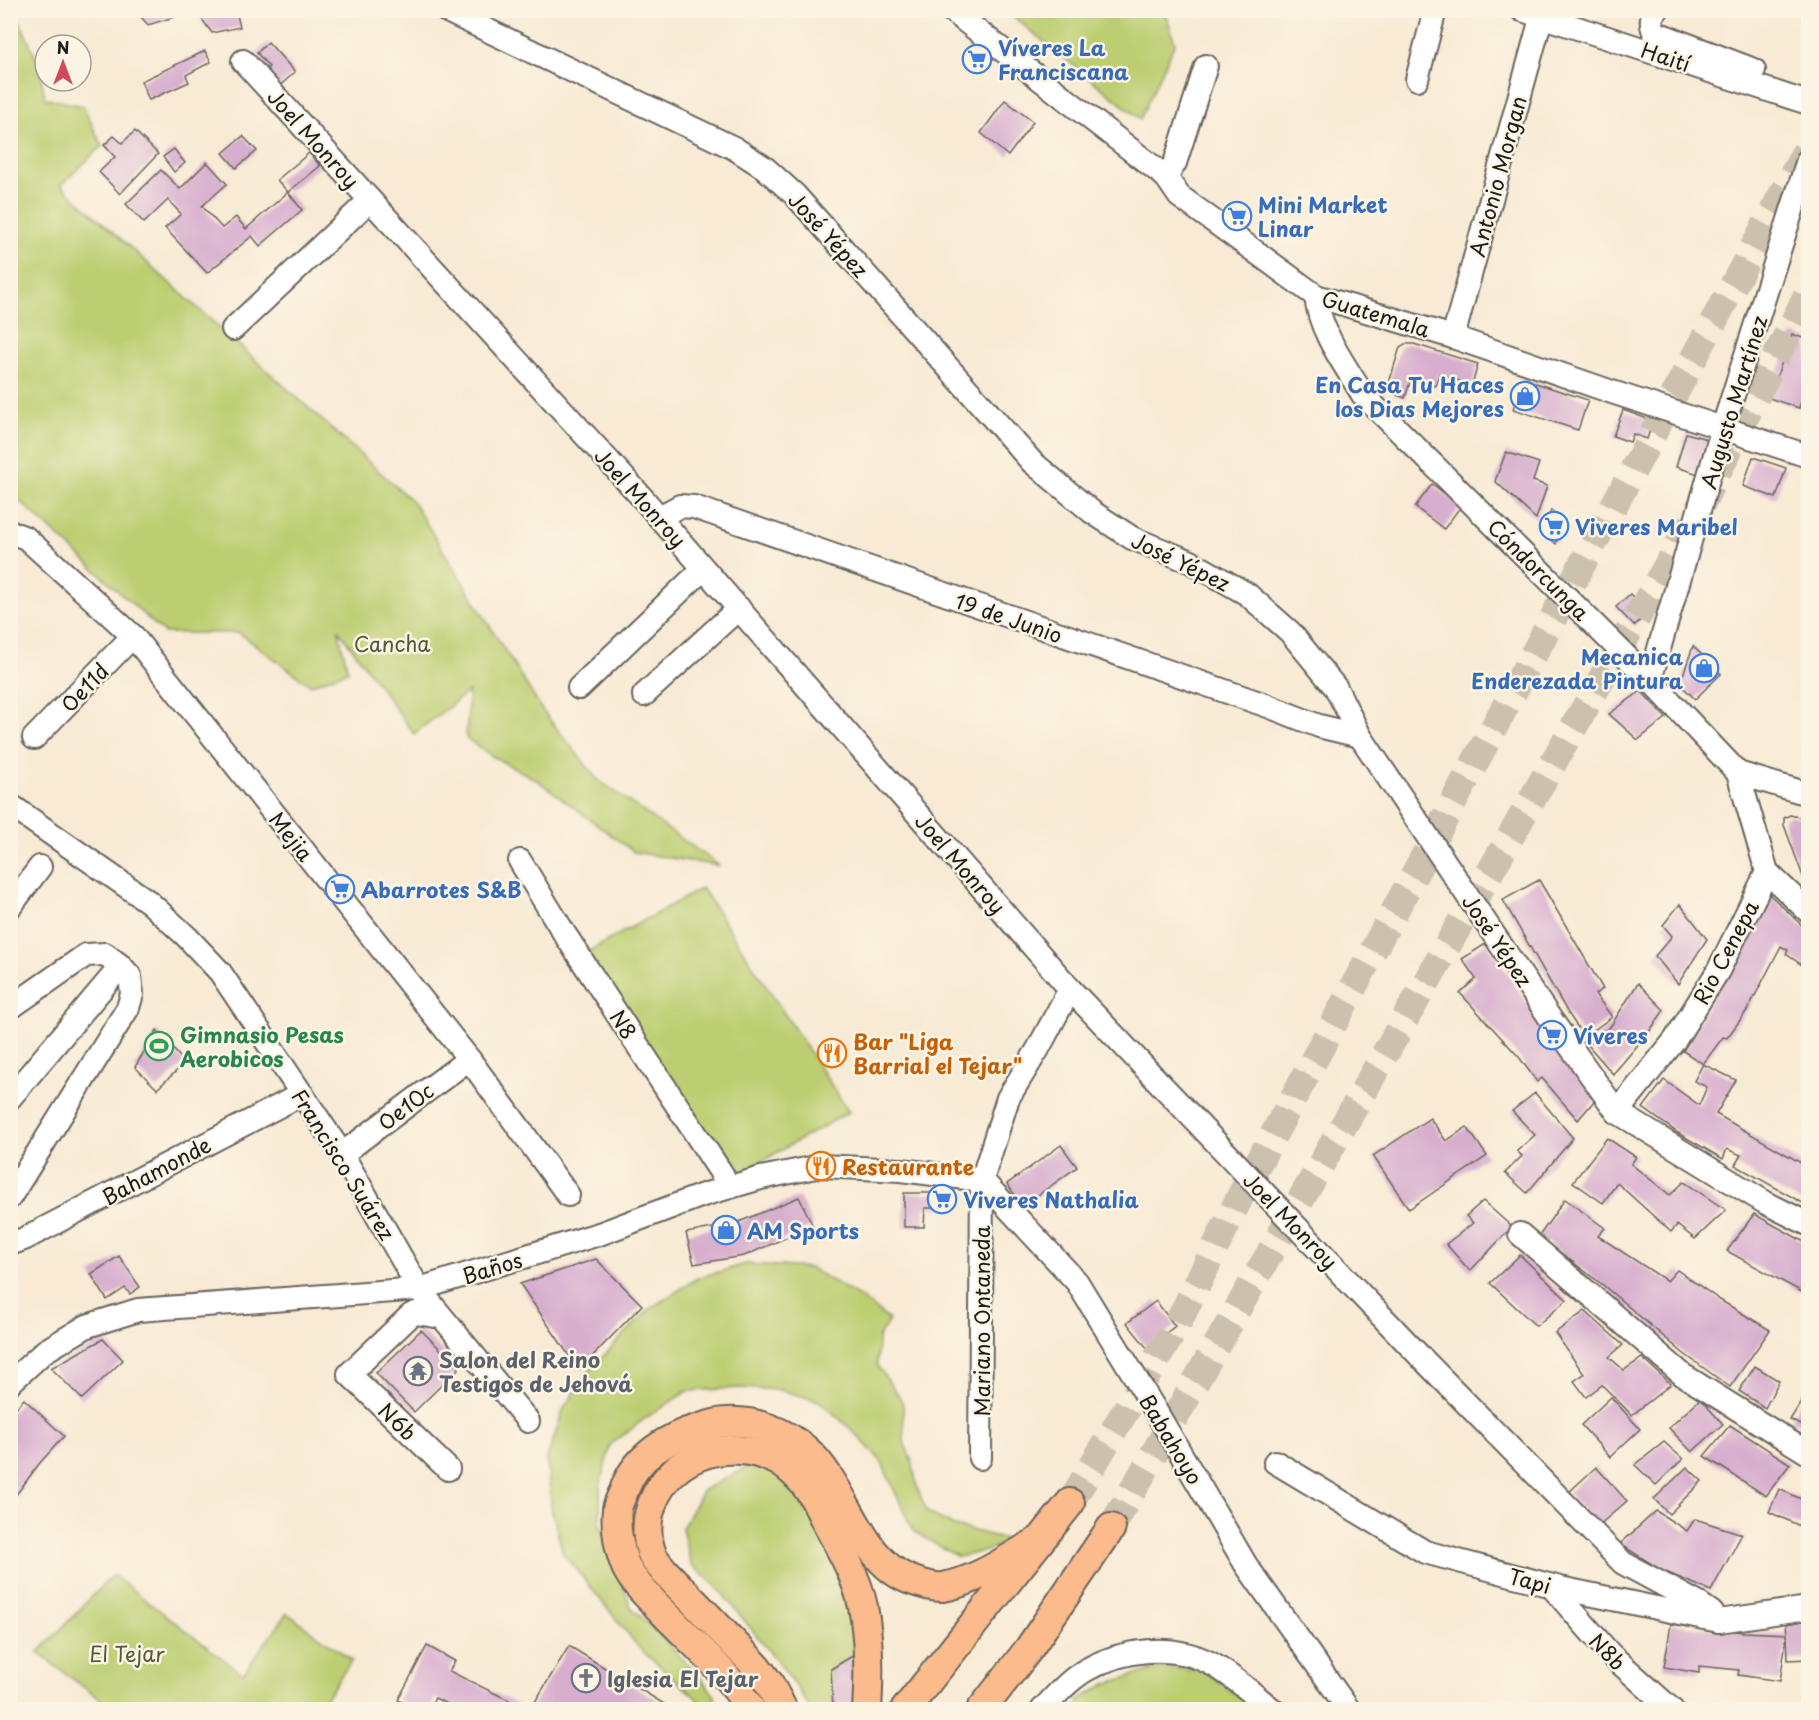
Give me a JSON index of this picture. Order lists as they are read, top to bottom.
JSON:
{
  "streets": {
    "street": [
      "Haití",
      "Joel Monroy",
      "Antonio Morgan",
      "José Yépez",
      "Guatemala",
      "Augusto Martínez",
      "Cóndorcunga",
      "19 de Junio",
      "Oe11d",
      "Mejia",
      "Rio Cenepa",
      "N8",
      "Oe10c",
      "Francisco Suárez",
      "Bahamonde",
      "Baños",
      "Mariano Ontaneda",
      "N6b",
      "Babahoyo",
      "Tapi",
      "N8b"
    ]
  },
  "crossings": [
    ["Haití", "Antonio Morgan"],
    ["Joel Monroy", "19 de Junio"],
    ["Joel Monroy", "Mariano Ontaneda"],
    ["Joel Monroy", "Tapi"],
    ["Antonio Morgan", "Guatemala"],
    ["José Yépez", "19 de Junio"],
    ["José Yépez", "Rio Cenepa"],
    ["Guatemala", "Augusto Martínez"],
    ["Guatemala", "Cóndorcunga"],
    ["Augusto Martínez", "Cóndorcunga"],
    ["Oe11d", "Mejia"],
    ["Mejia", "Oe10c"],
    ["N8", "Baños"],
    ["Oe10c", "Francisco Suárez"],
    ["Francisco Suárez", "Bahamonde"],
    ["Francisco Suárez", "Baños"],
    ["Francisco Suárez", "N6b"],
    ["Baños", "Mariano Ontaneda"],
    ["Baños", "Babahoyo"],
    ["Mariano Ontaneda", "Babahoyo"],
    ["Tapi", "N8b"]
  ],
  "parks": ["Cancha", "El Tejar"],
  "places": {
    "supermarket": [
      "Víveres La Franciscana",
      "Mini Market Linar",
      "Viveres Maribel",
      "Abarrotes S&B",
      "Víveres",
      "Viveres Nathalia"
    ],
    "shop": ["En Casa Tu Haces los Dias Mejores", "Mecanica Enderezada Pintura", "AM Sports"],
    "sports": ["Gimnasio Pesas Aerobicos"],
    "restaurant": ["Bar \"Liga Barrial el Tejar\"", "Restaurante"],
    "temple": ["Salon del Reino Testigos de Jehová"],
    "church": ["Iglesia El Tejar"]
  },
  "north": "top"
}
